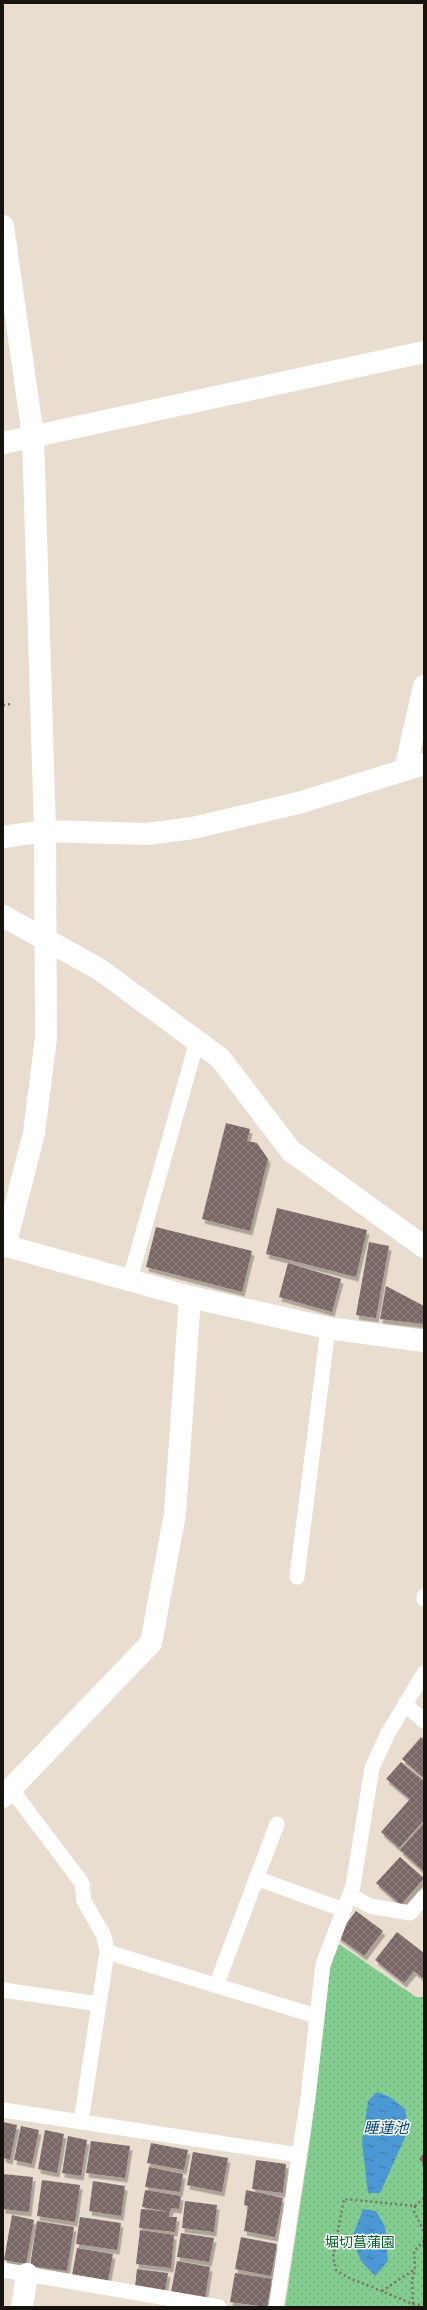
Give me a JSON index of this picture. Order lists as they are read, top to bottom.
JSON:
{
  "water": ["睡蓮池"],
  "parks": ["堀切菖蒲園"]
}
